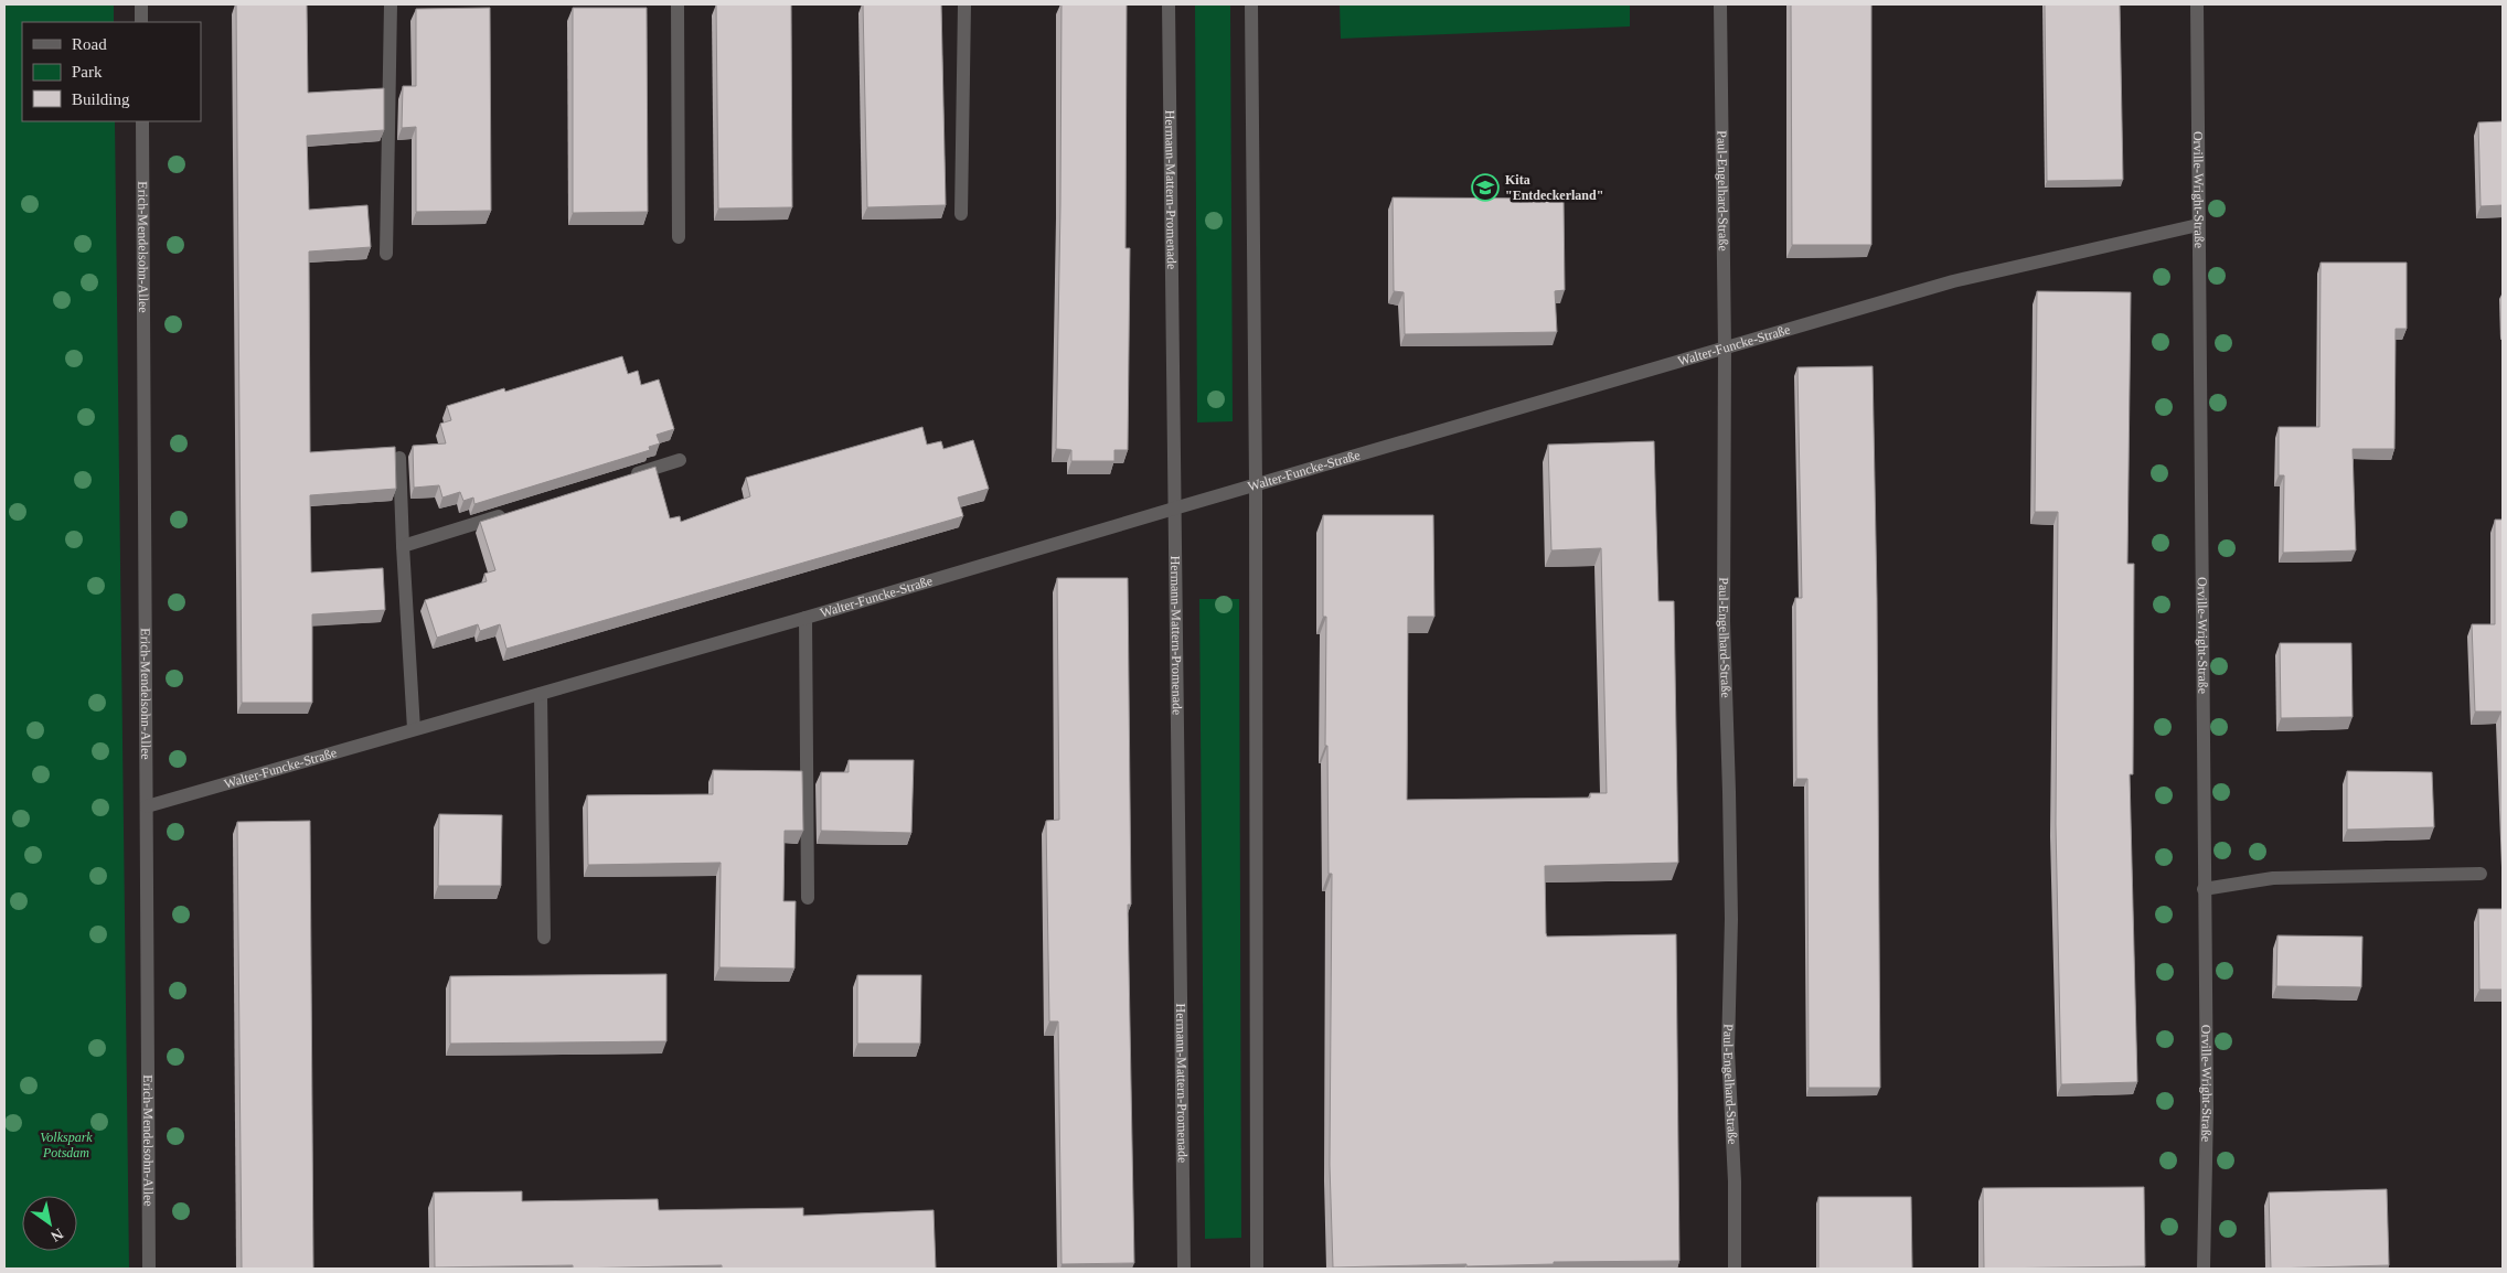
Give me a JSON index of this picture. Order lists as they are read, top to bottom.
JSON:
{
  "streets": {
    "street": [
      "Hermann-Mattern-Promenade",
      "Paul-Engelhard-Straße",
      "Orville-Wright-Straße",
      "Erich-Mendelsohn-Allee",
      "Walter-Funcke-Straße"
    ]
  },
  "crossings": [
    ["Hermann-Mattern-Promenade", "Walter-Funcke-Straße"],
    ["Paul-Engelhard-Straße", "Walter-Funcke-Straße"],
    ["Orville-Wright-Straße", "Walter-Funcke-Straße"],
    ["Erich-Mendelsohn-Allee", "Walter-Funcke-Straße"]
  ],
  "parks": ["Volkspark Potsdam"],
  "places": {
    "school or university": ["Kita \"Entdeckerland\""]
  },
  "legend": ["Road", "Park", "Building"],
  "north": "bottom right"
}
